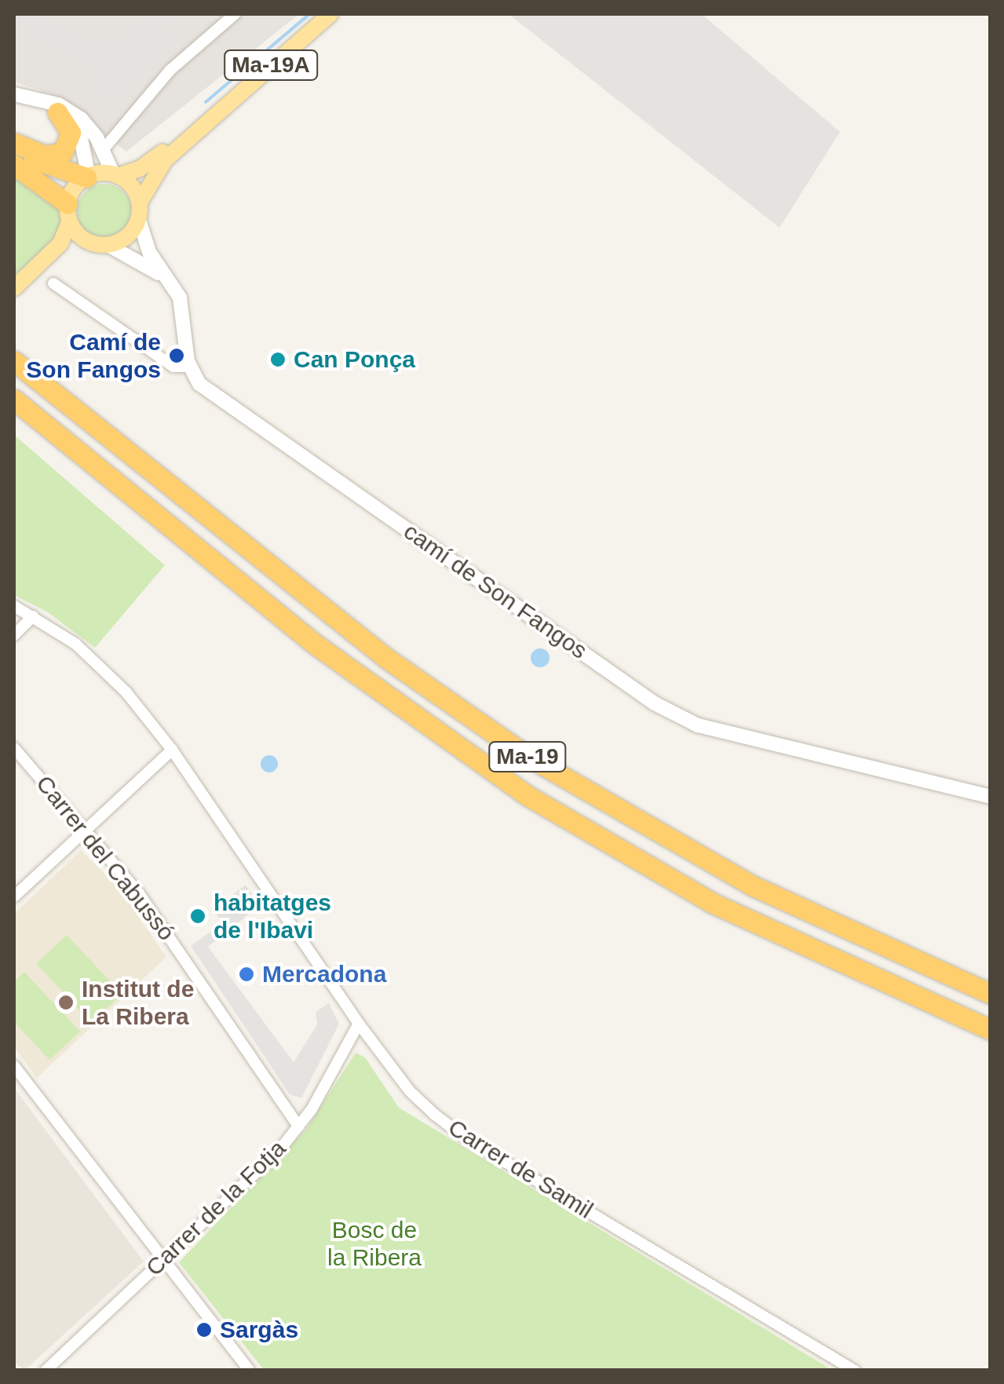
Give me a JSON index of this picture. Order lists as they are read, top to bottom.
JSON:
{
  "streets": {
    "highway": ["Ma-19"],
    "main road": ["Ma-19A"],
    "street": [
      "camí de Son Fangos",
      "Carrer del Cabussó",
      "Carrer de Samil",
      "Carrer de la Fotja"
    ]
  },
  "crossings": [
    ["Carrer del Cabussó", "Carrer de la Fotja"],
    ["Carrer de Samil", "Carrer de la Fotja"]
  ],
  "parks": ["Bosc de la Ribera"],
  "places": [
    "Camí de Son Fangos",
    "Can Ponça",
    "habitatges de l'Ibavi",
    "Mercadona",
    "Institut de La Ribera",
    "Sargàs"
  ]
}
